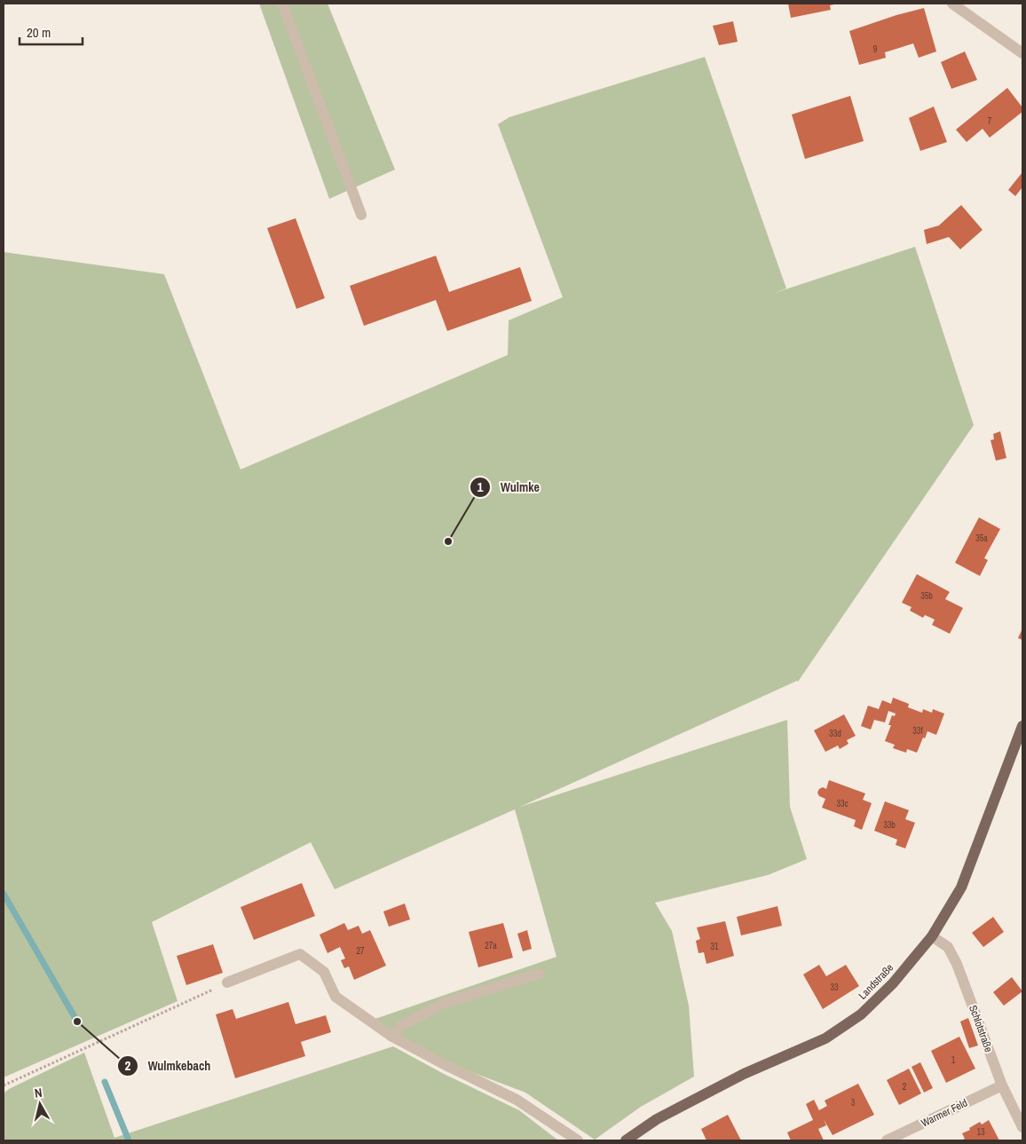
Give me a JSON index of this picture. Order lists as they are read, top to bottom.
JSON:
{
  "streets": {
    "main road": ["Landstraße"],
    "street": ["Schlotstraße", "Warmer Feld"]
  },
  "crossings": [
    ["Landstraße", "Schlotstraße"],
    ["Schlotstraße", "Warmer Feld"]
  ],
  "places": ["Wulmke", "Wulmkebach"],
  "house_numbers": [
    "9",
    "7",
    "35a",
    "35b",
    "33f",
    "33d",
    "33c",
    "33b",
    "27a",
    "31",
    "27",
    "33",
    "1",
    "2",
    "3",
    "13"
  ],
  "scale_bar": "20 m",
  "north": "top"
}
